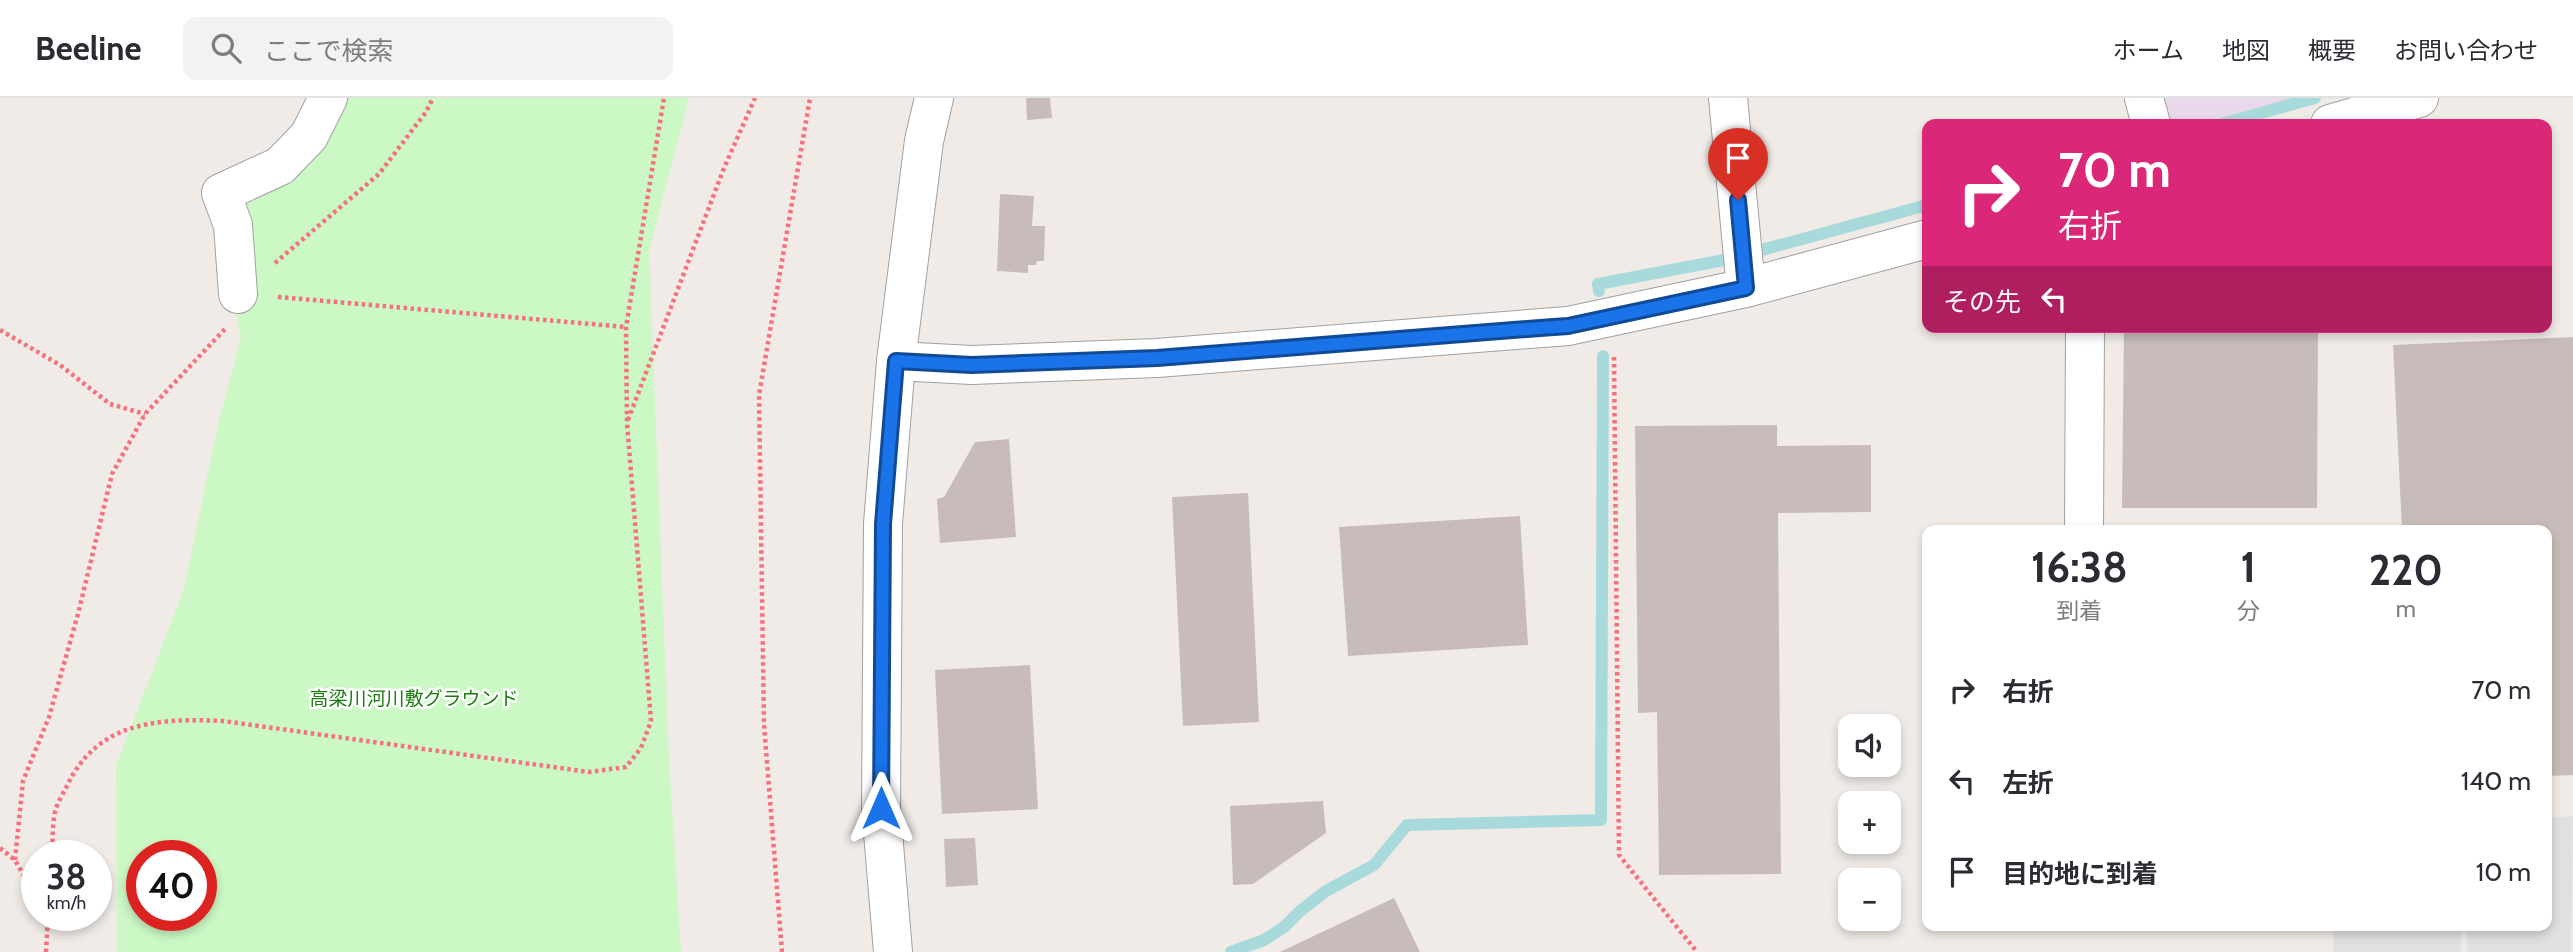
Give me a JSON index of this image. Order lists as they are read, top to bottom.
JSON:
{
  "parks": ["高梁川河川敷グラウンド"],
  "page": {
    "header": "Beeline",
    "search": "ここで検索",
    "nav": [
      "ホーム",
      "地図",
      "概要",
      "お問い合わせ"
    ],
    "turn": ["70 m", "右折"],
    "then": "その先",
    "eta": [
      "16:38",
      "到着",
      "1",
      "分",
      "220",
      "m"
    ],
    "list": [
      {
        "name": "右折",
        "value": "70 m"
      },
      {
        "name": "左折",
        "value": "140 m"
      },
      {
        "name": "目的地に到着",
        "value": "10 m"
      }
    ],
    "map_buttons": ["+", "−"],
    "speed": "38 km/h",
    "limit": "40"
  }
}
